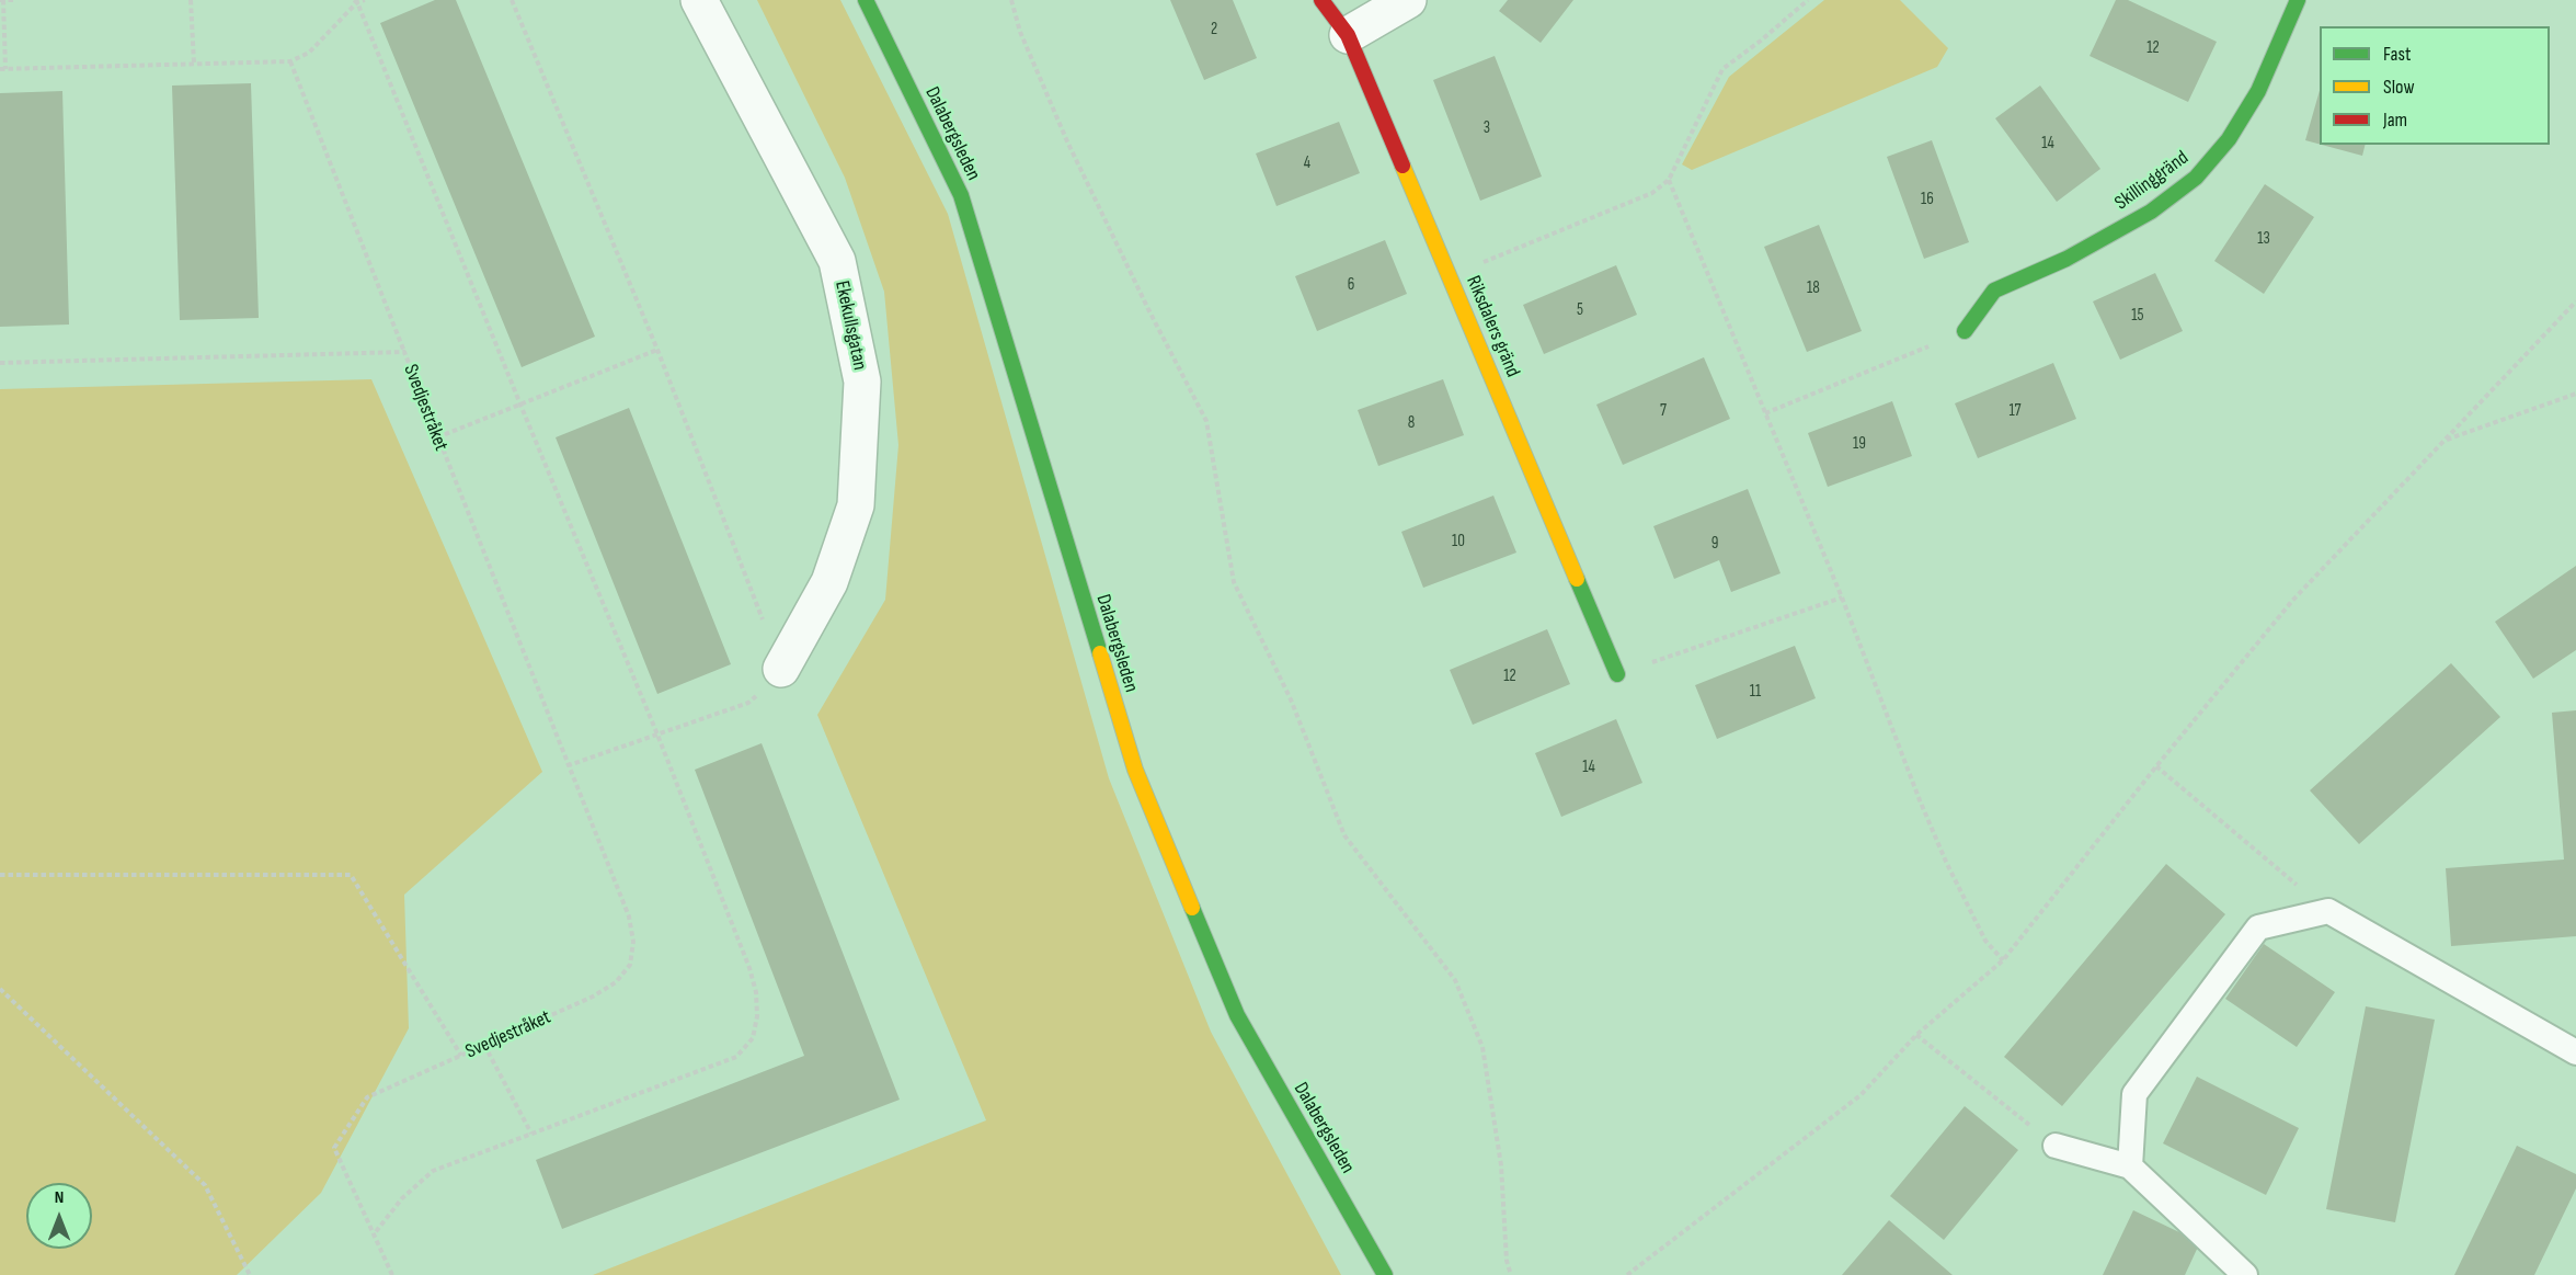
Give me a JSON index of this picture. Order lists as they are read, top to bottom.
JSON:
{
  "streets": {
    "street": [
      "Dalabergsleden",
      "Skillinggränd",
      "Ekekullsgatan",
      "Riksdalers gränd"
    ],
    "path": ["Svedjestråket"]
  },
  "house_numbers": [
    "2",
    "12",
    "3",
    "14",
    "4",
    "16",
    "13",
    "6",
    "18",
    "5",
    "15",
    "7",
    "17",
    "8",
    "19",
    "10",
    "9",
    "12",
    "11",
    "14"
  ],
  "legend": ["Fast", "Slow", "Jam"],
  "north": "top"
}
